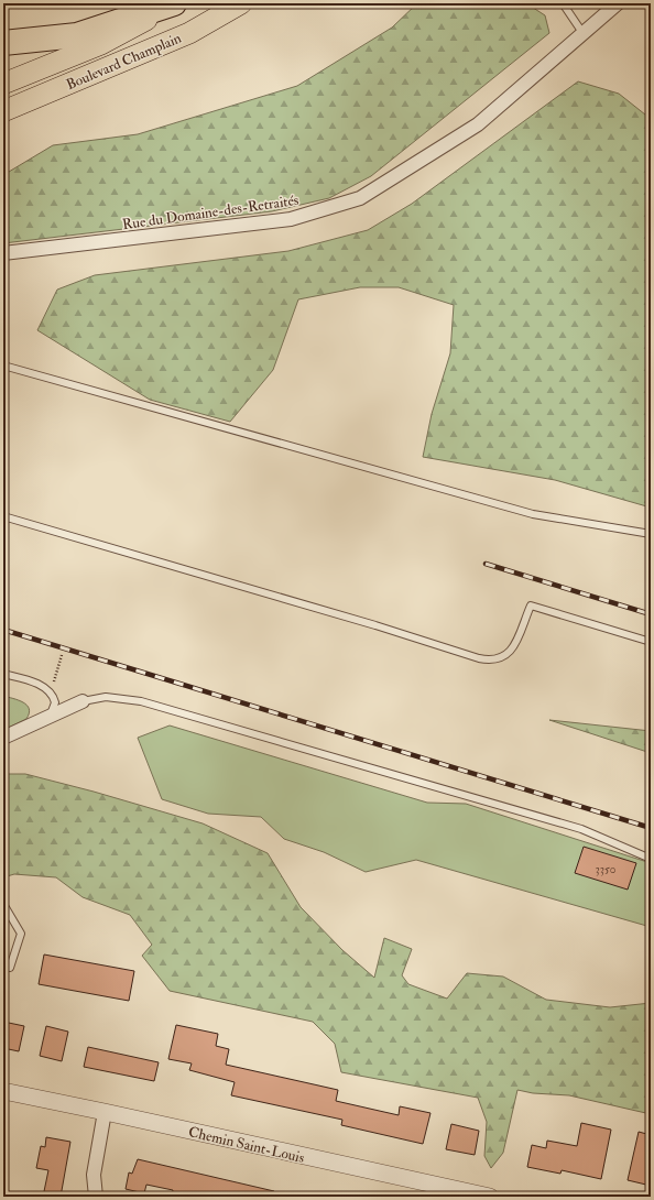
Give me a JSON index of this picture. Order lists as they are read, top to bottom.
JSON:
{
  "streets": {
    "main road": ["Boulevard Champlain"],
    "street": ["Rue du Domaine-des-Retraités", "Chemin Saint-Louis"]
  },
  "house_numbers": ["3350"]
}
